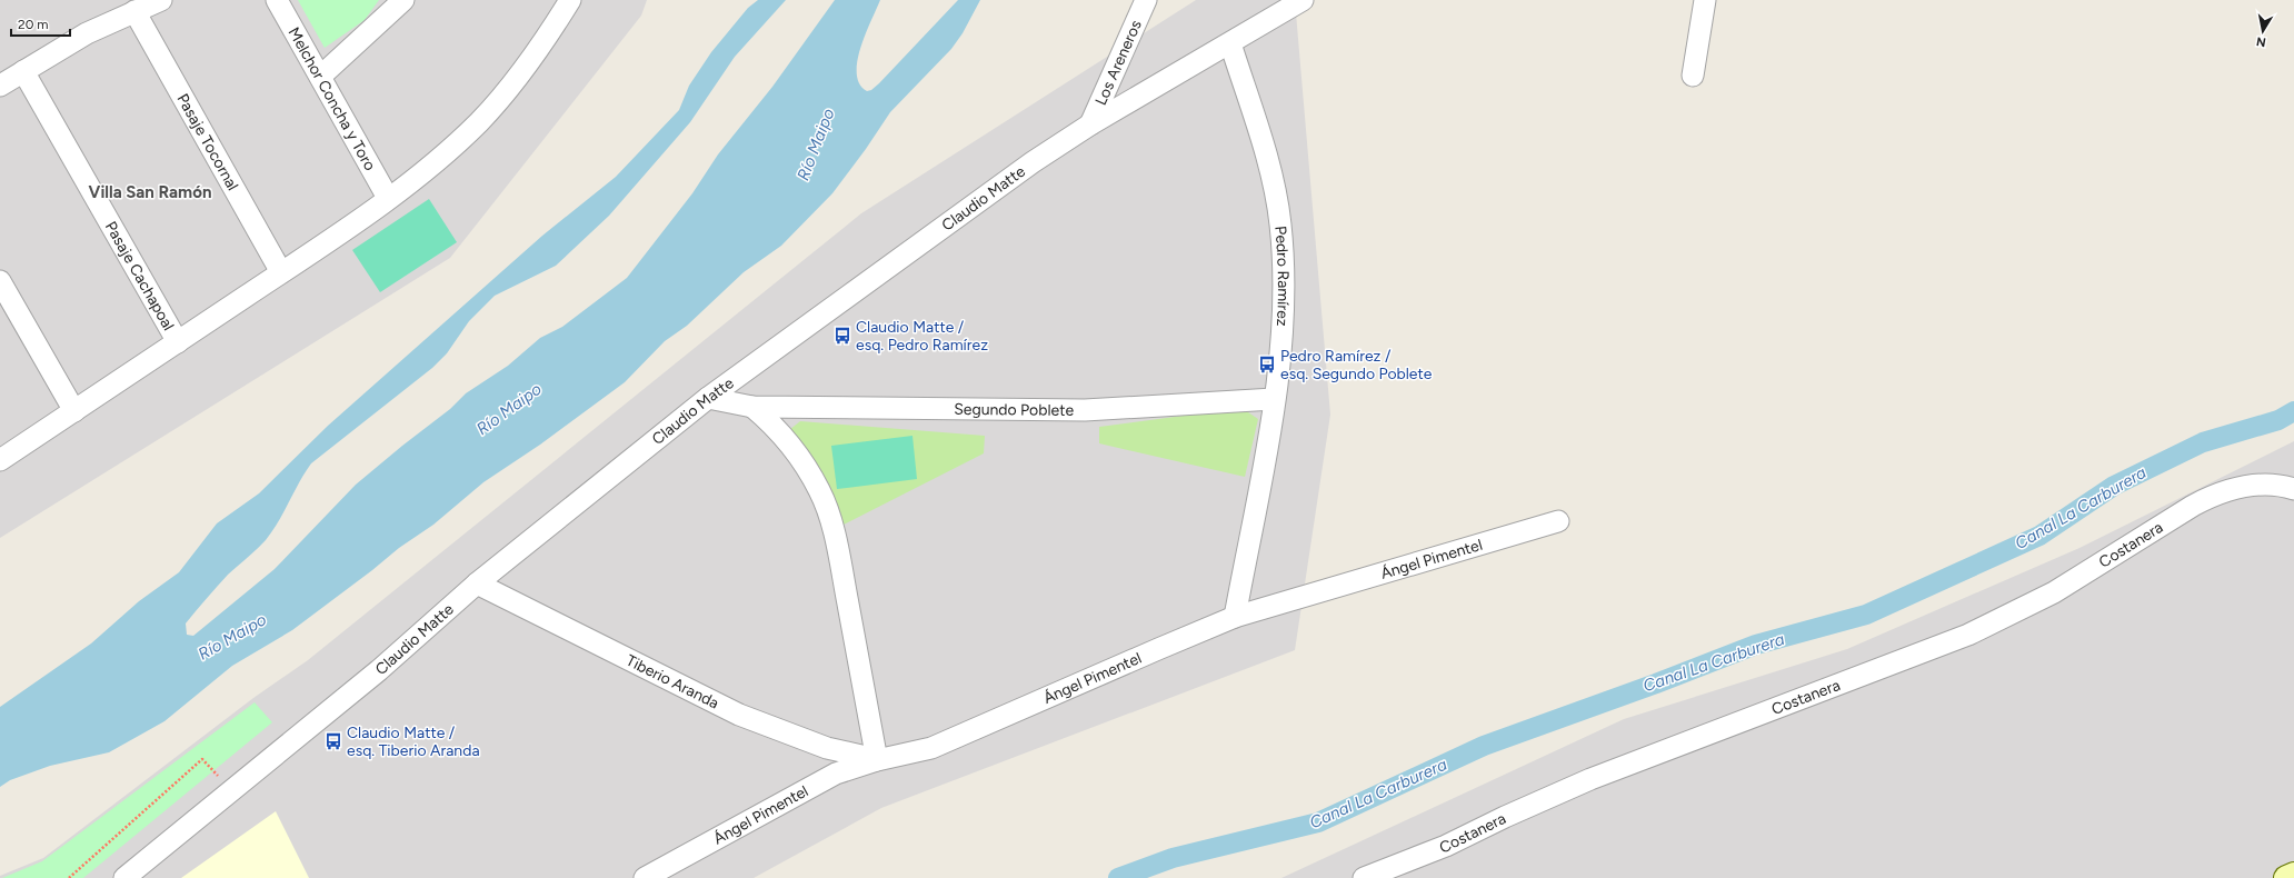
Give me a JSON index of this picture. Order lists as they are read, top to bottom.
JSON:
{
  "streets": {
    "street": [
      "Los Areneros",
      "Melchor Concha y Toro",
      "Pasaje Tocornal",
      "Claudio Matte",
      "Pedro Ramírez",
      "Pasaje Cachapoal",
      "Segundo Poblete",
      "Costanera",
      "Ángel Pimentel",
      "Tiberio Aranda"
    ]
  },
  "crossings": [
    ["Los Areneros", "Claudio Matte"],
    ["Claudio Matte", "Pedro Ramírez"],
    ["Claudio Matte", "Segundo Poblete"],
    ["Claudio Matte", "Tiberio Aranda"],
    ["Pedro Ramírez", "Segundo Poblete"],
    ["Pedro Ramírez", "Ángel Pimentel"],
    ["Ángel Pimentel", "Tiberio Aranda"]
  ],
  "districts": ["Villa San Ramón"],
  "water": ["Río Maipo", "Canal La Carburera"],
  "places": {
    "bus stop": ["Claudio Matte / esq. Pedro Ramírez", "Pedro Ramírez / esq. Segundo Poblete", "Claudio Matte / esq. Tiberio Aranda"]
  },
  "scale_bar": "20 m",
  "north": "bottom"
}
